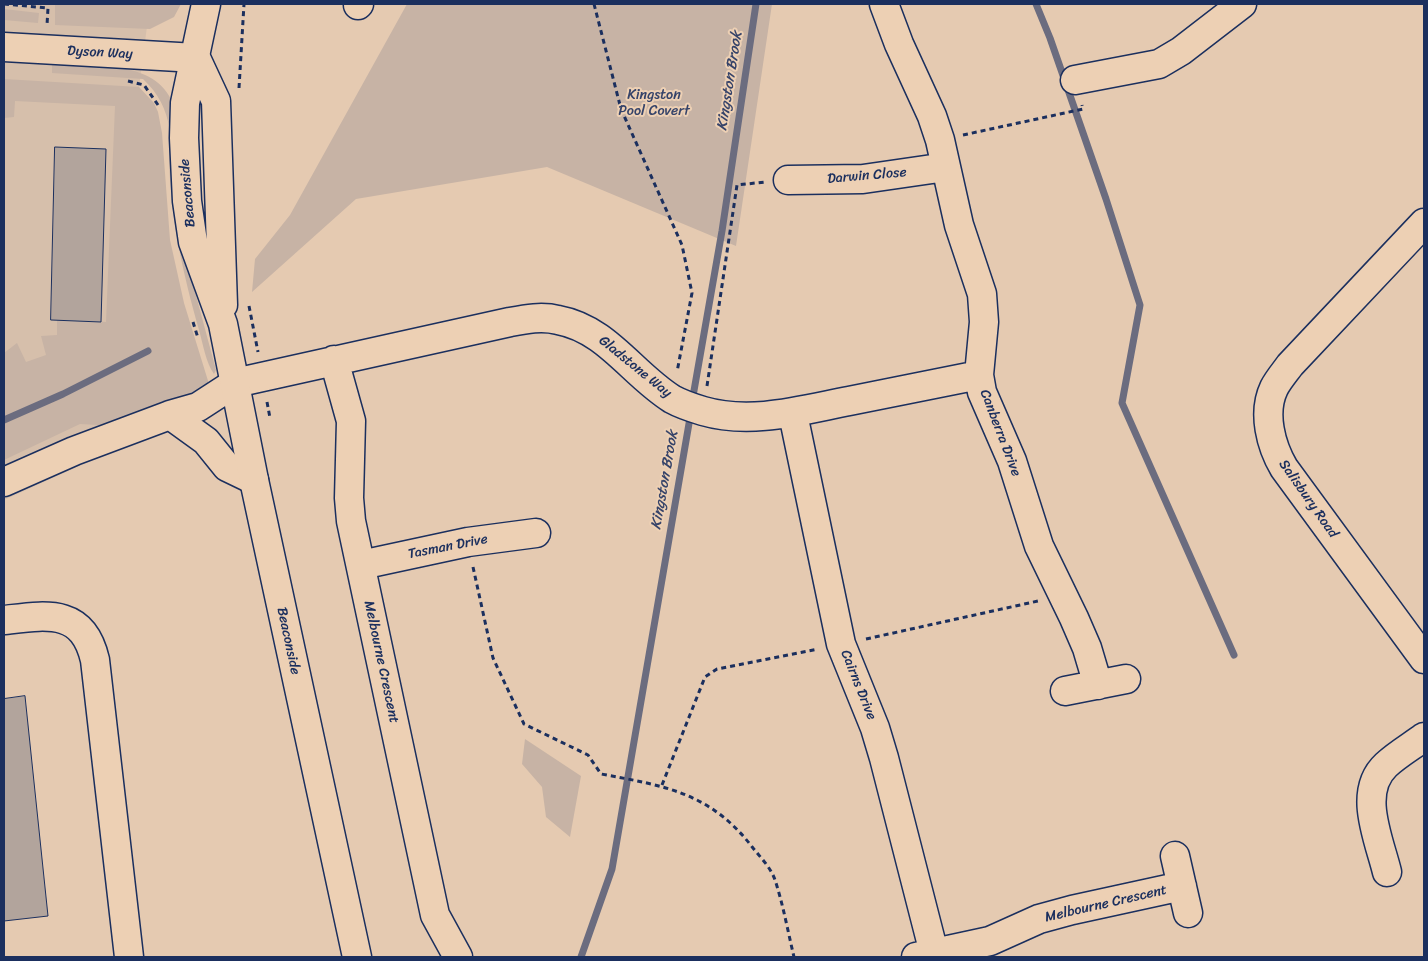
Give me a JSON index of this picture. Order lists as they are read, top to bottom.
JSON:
{
  "streets": {
    "main road": [
      "Dyson Way",
      "Darwin Close",
      "Beaconside",
      "Gladstone Way",
      "Canberra Drive",
      "Salisbury Road",
      "Tasman Drive",
      "Melbourne Crescent",
      "Cairns Drive"
    ]
  },
  "crossings": [
    ["Dyson Way", "Beaconside"],
    ["Darwin Close", "Canberra Drive"],
    ["Beaconside", "Gladstone Way"],
    ["Gladstone Way", "Canberra Drive"],
    ["Gladstone Way", "Melbourne Crescent"],
    ["Gladstone Way", "Cairns Drive"],
    ["Tasman Drive", "Melbourne Crescent"],
    ["Melbourne Crescent", "Cairns Drive"]
  ],
  "water": ["Kingston Brook"],
  "parks": ["Kingston Pool Covert"]
}
